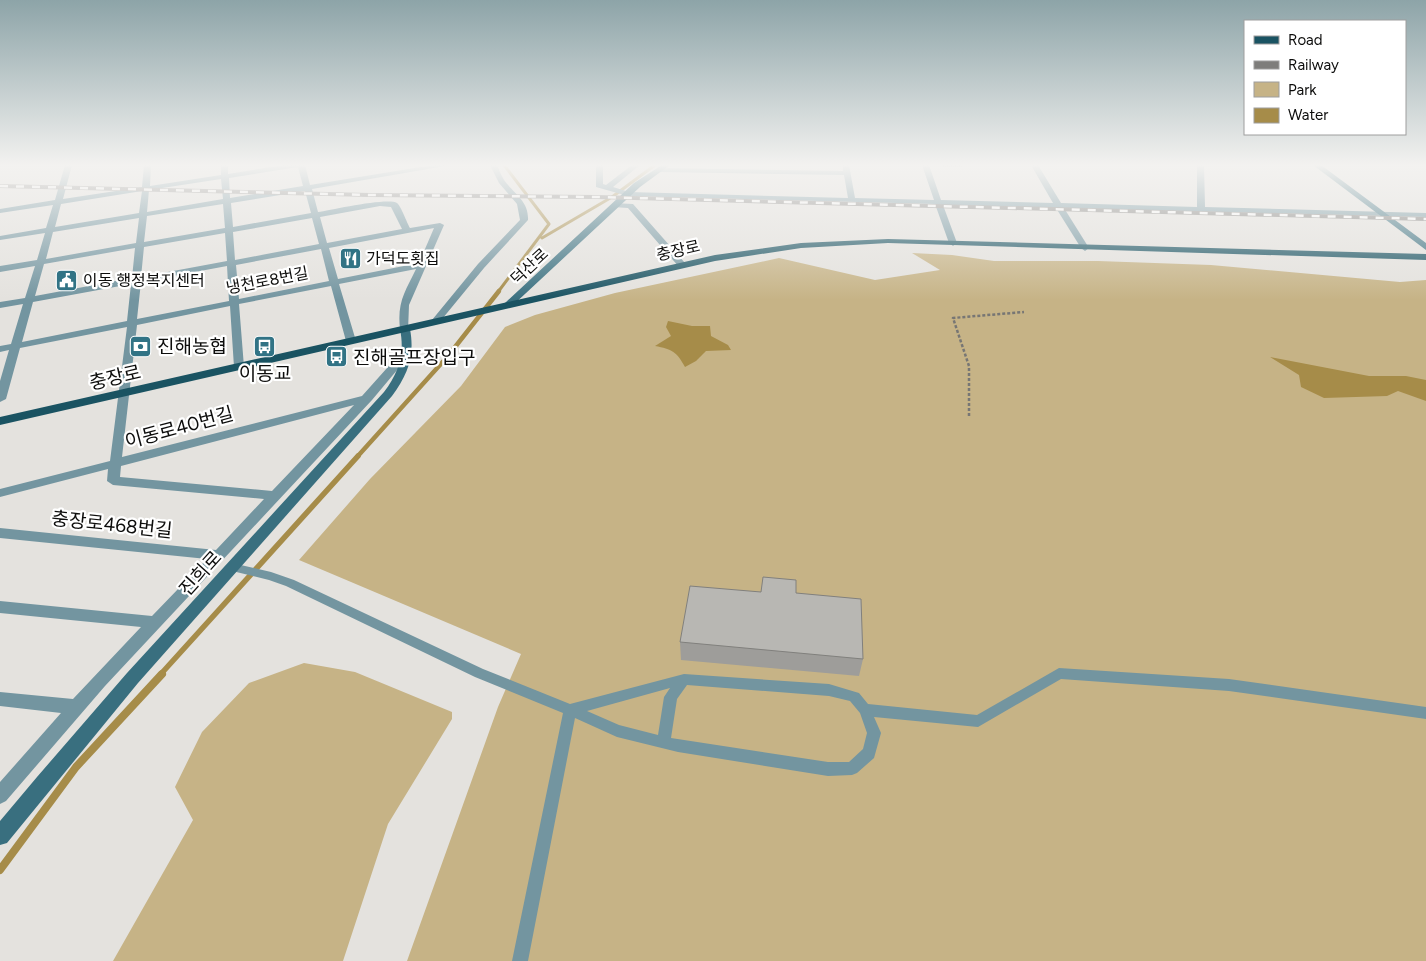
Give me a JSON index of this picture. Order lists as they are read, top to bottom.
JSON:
{
  "streets": {
    "main road": ["충장로"],
    "street": [
      "덕산로",
      "냉천로8번길",
      "이동로40번길",
      "충장로468번길",
      "진희로"
    ]
  },
  "crossings": [
    ["충장로", "덕산로"],
    ["충장로", "진희로"]
  ],
  "places": {
    "restaurant": ["가덕도횟집"],
    "public building": ["이동 행정복지센터"],
    "bank": ["진해농협"],
    "bus stop": ["이동교", "진해골프장입구"]
  },
  "legend": [
    "Road",
    "Railway",
    "Park",
    "Water"
  ]
}
